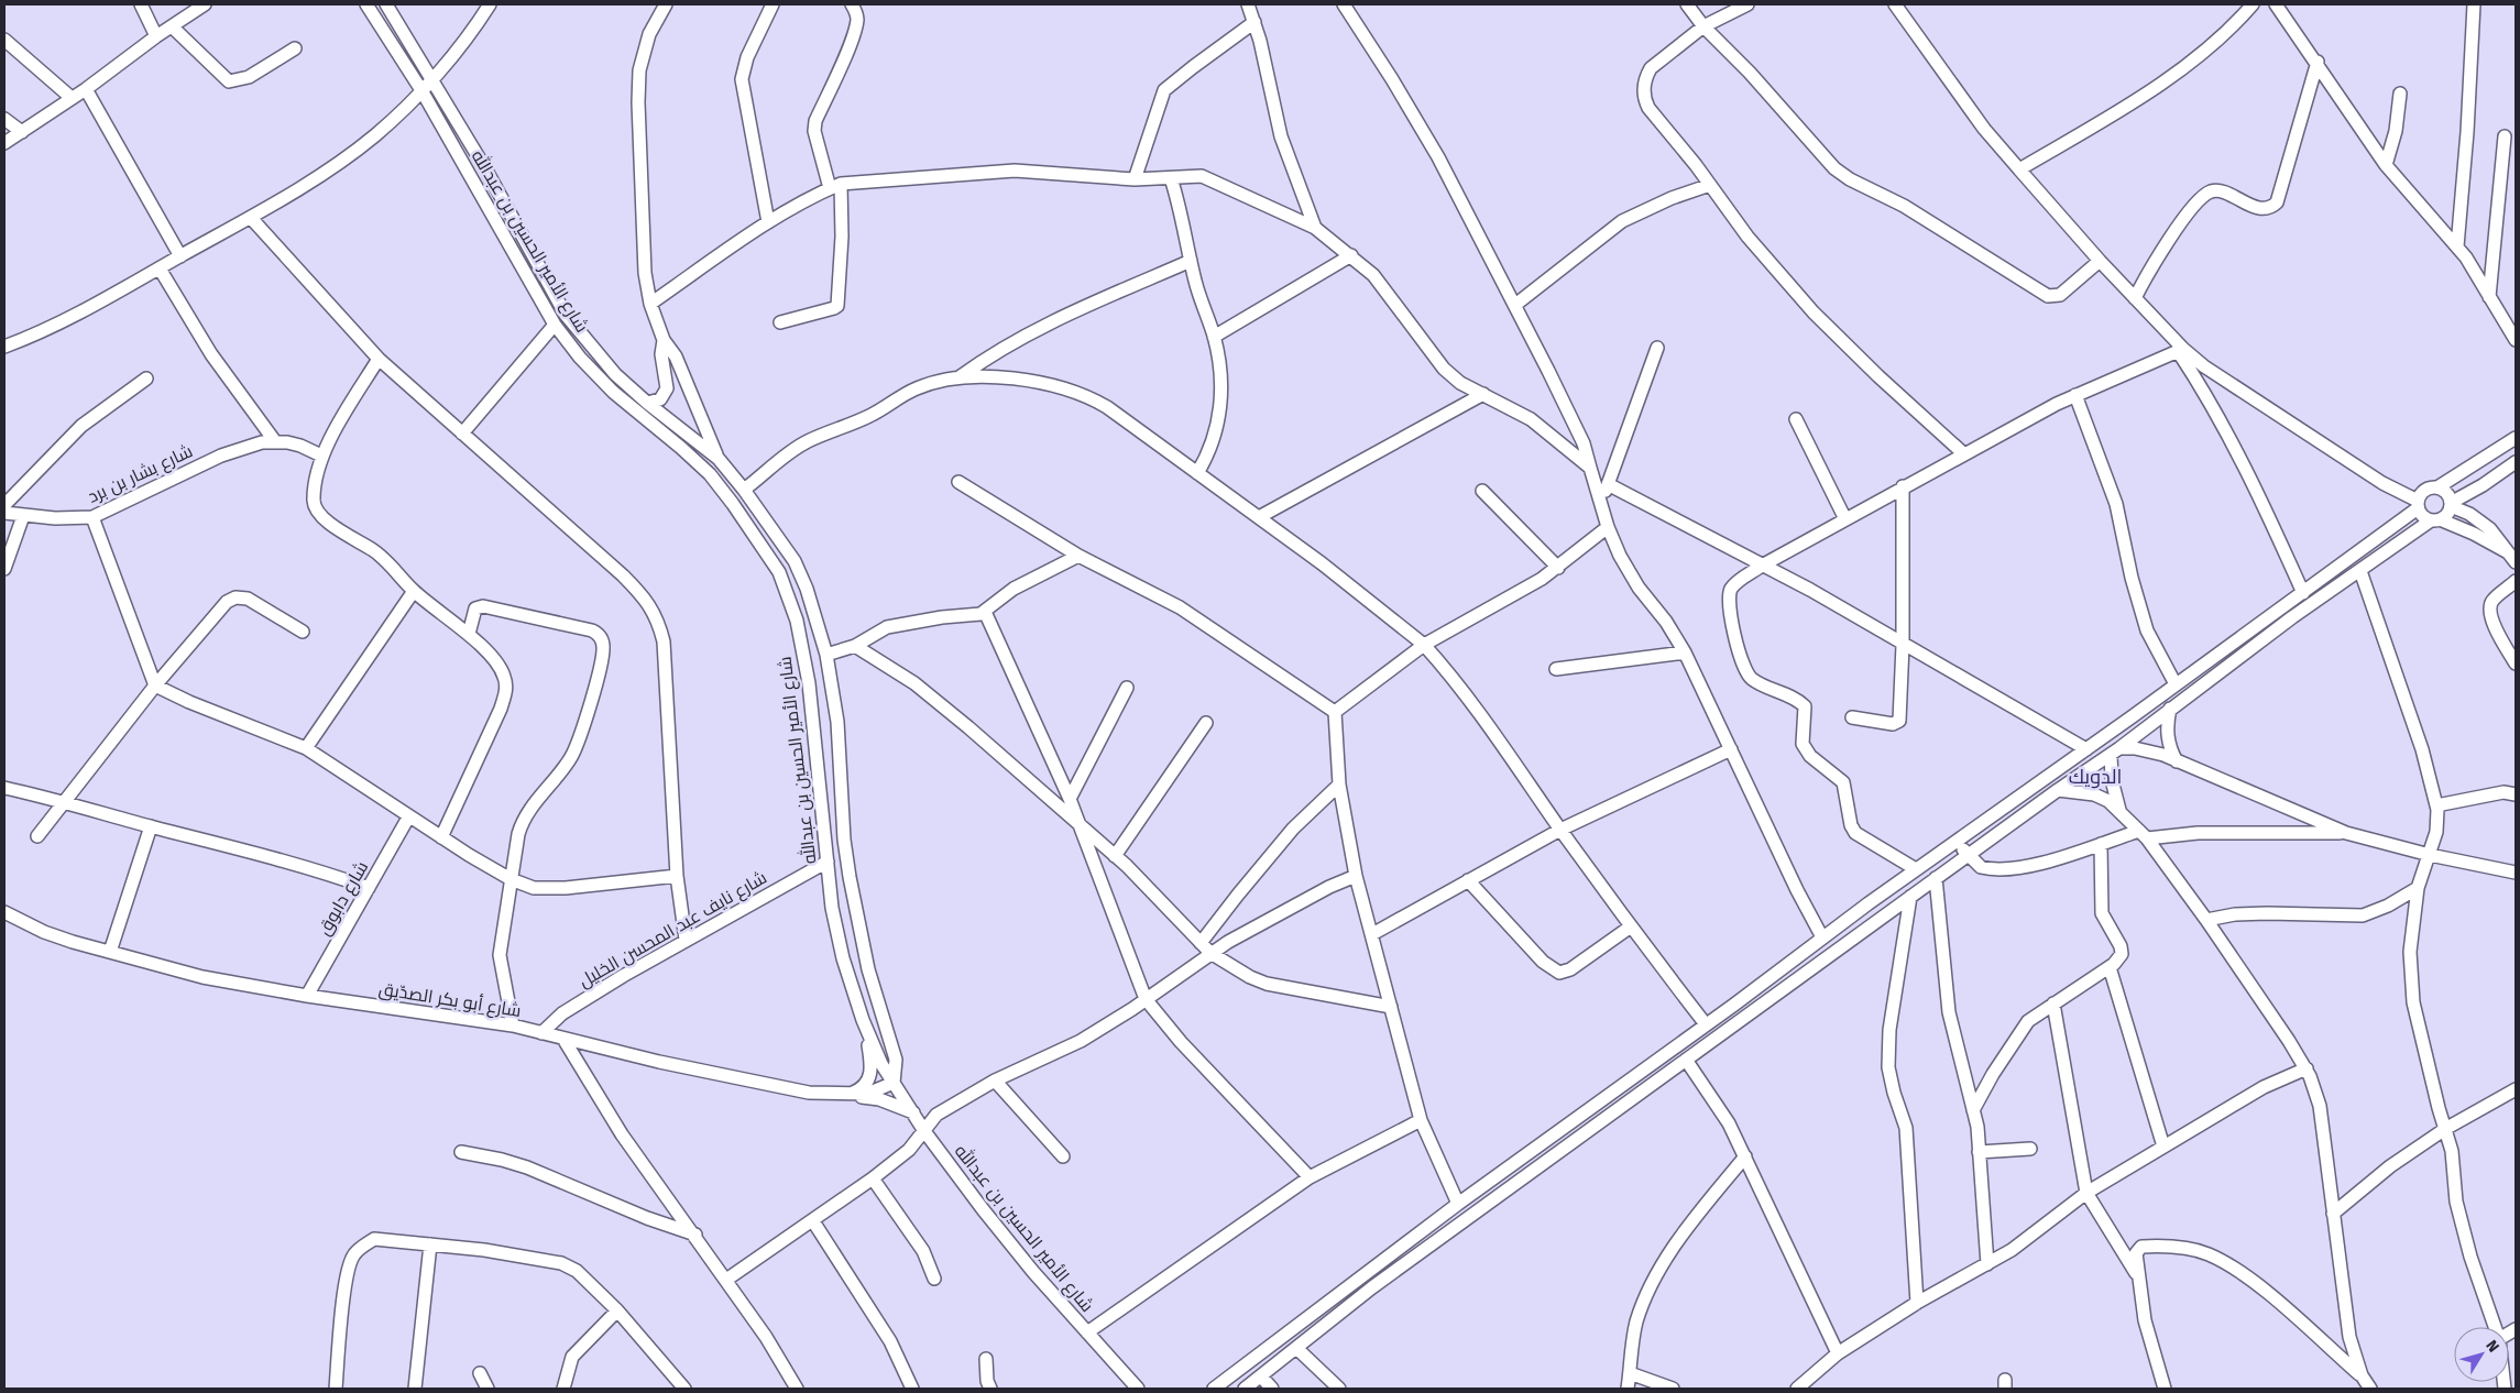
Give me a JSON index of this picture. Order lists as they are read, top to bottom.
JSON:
{
  "streets": {
    "street": [
      "شارع الأمير الحسين بن عبدالله",
      "شارع بشار بن برد",
      "شارع دابوق",
      "شارع نايف عبد المحسن الخليل",
      "شارع أبو بكر الصدّيق"
    ]
  },
  "crossings": [
    ["شارع الأمير الحسين بن عبدالله", "شارع نايف عبد المحسن الخليل"],
    ["شارع الأمير الحسين بن عبدالله", "شارع أبو بكر الصدّيق"],
    ["شارع دابوق", "شارع أبو بكر الصدّيق"],
    ["شارع نايف عبد المحسن الخليل", "شارع أبو بكر الصدّيق"]
  ],
  "districts": ["الدويك"],
  "north": "top right"
}
